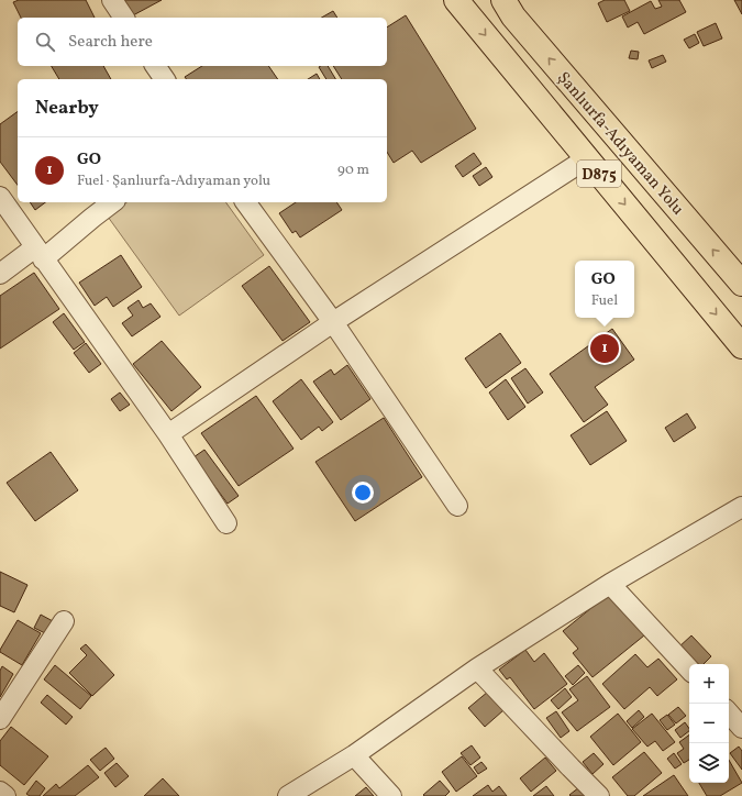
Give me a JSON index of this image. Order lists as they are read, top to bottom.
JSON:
{
  "streets": {
    "highway": ["Şanlıurfa-Adıyaman Yolu", "D875"]
  },
  "page": {
    "search": "Search here",
    "heading": "Nearby",
    "list": [
      {
        "mark": "1",
        "name": "GO",
        "note": "Fuel · Şanlıurfa-Adıyaman yolu",
        "value": "90 m"
      }
    ],
    "popup": ["GO", "Fuel"],
    "pins": "1",
    "map_buttons": ["+", "−"]
  }
}
